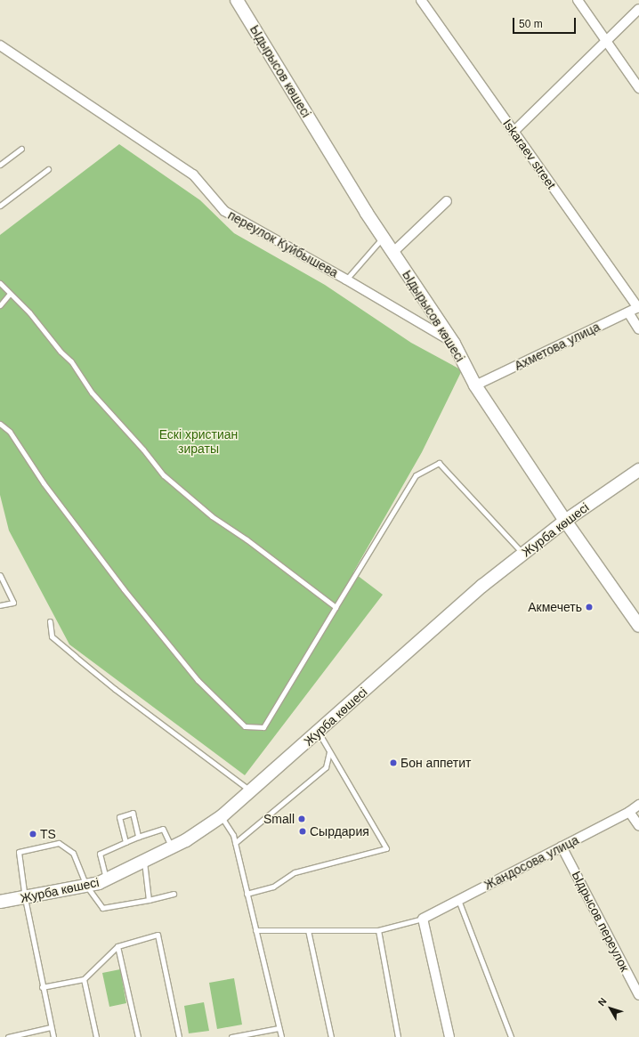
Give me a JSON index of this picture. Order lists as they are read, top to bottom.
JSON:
{
  "streets": {
    "street": [
      "Ыдырысов көшесі",
      "Iskaraev street",
      "переулок Куйбышева",
      "Ахметова улица",
      "Журба көшесі",
      "Жандосова улица",
      "Ыдрысов переулок"
    ]
  },
  "crossings": [
    ["Ыдырысов көшесі", "переулок Куйбышева"],
    ["Ыдырысов көшесі", "Ахметова улица"],
    ["Ыдырысов көшесі", "Журба көшесі"],
    ["Iskaraev street", "Ахметова улица"],
    ["Жандосова улица", "Ыдрысов переулок"]
  ],
  "parks": ["Ескі христиан зираты"],
  "places": [
    "Акмечеть",
    "Бон аппетит",
    "Small",
    "Сырдария",
    "TS"
  ],
  "scale_bar": "50 m",
  "north": "top left"
}
